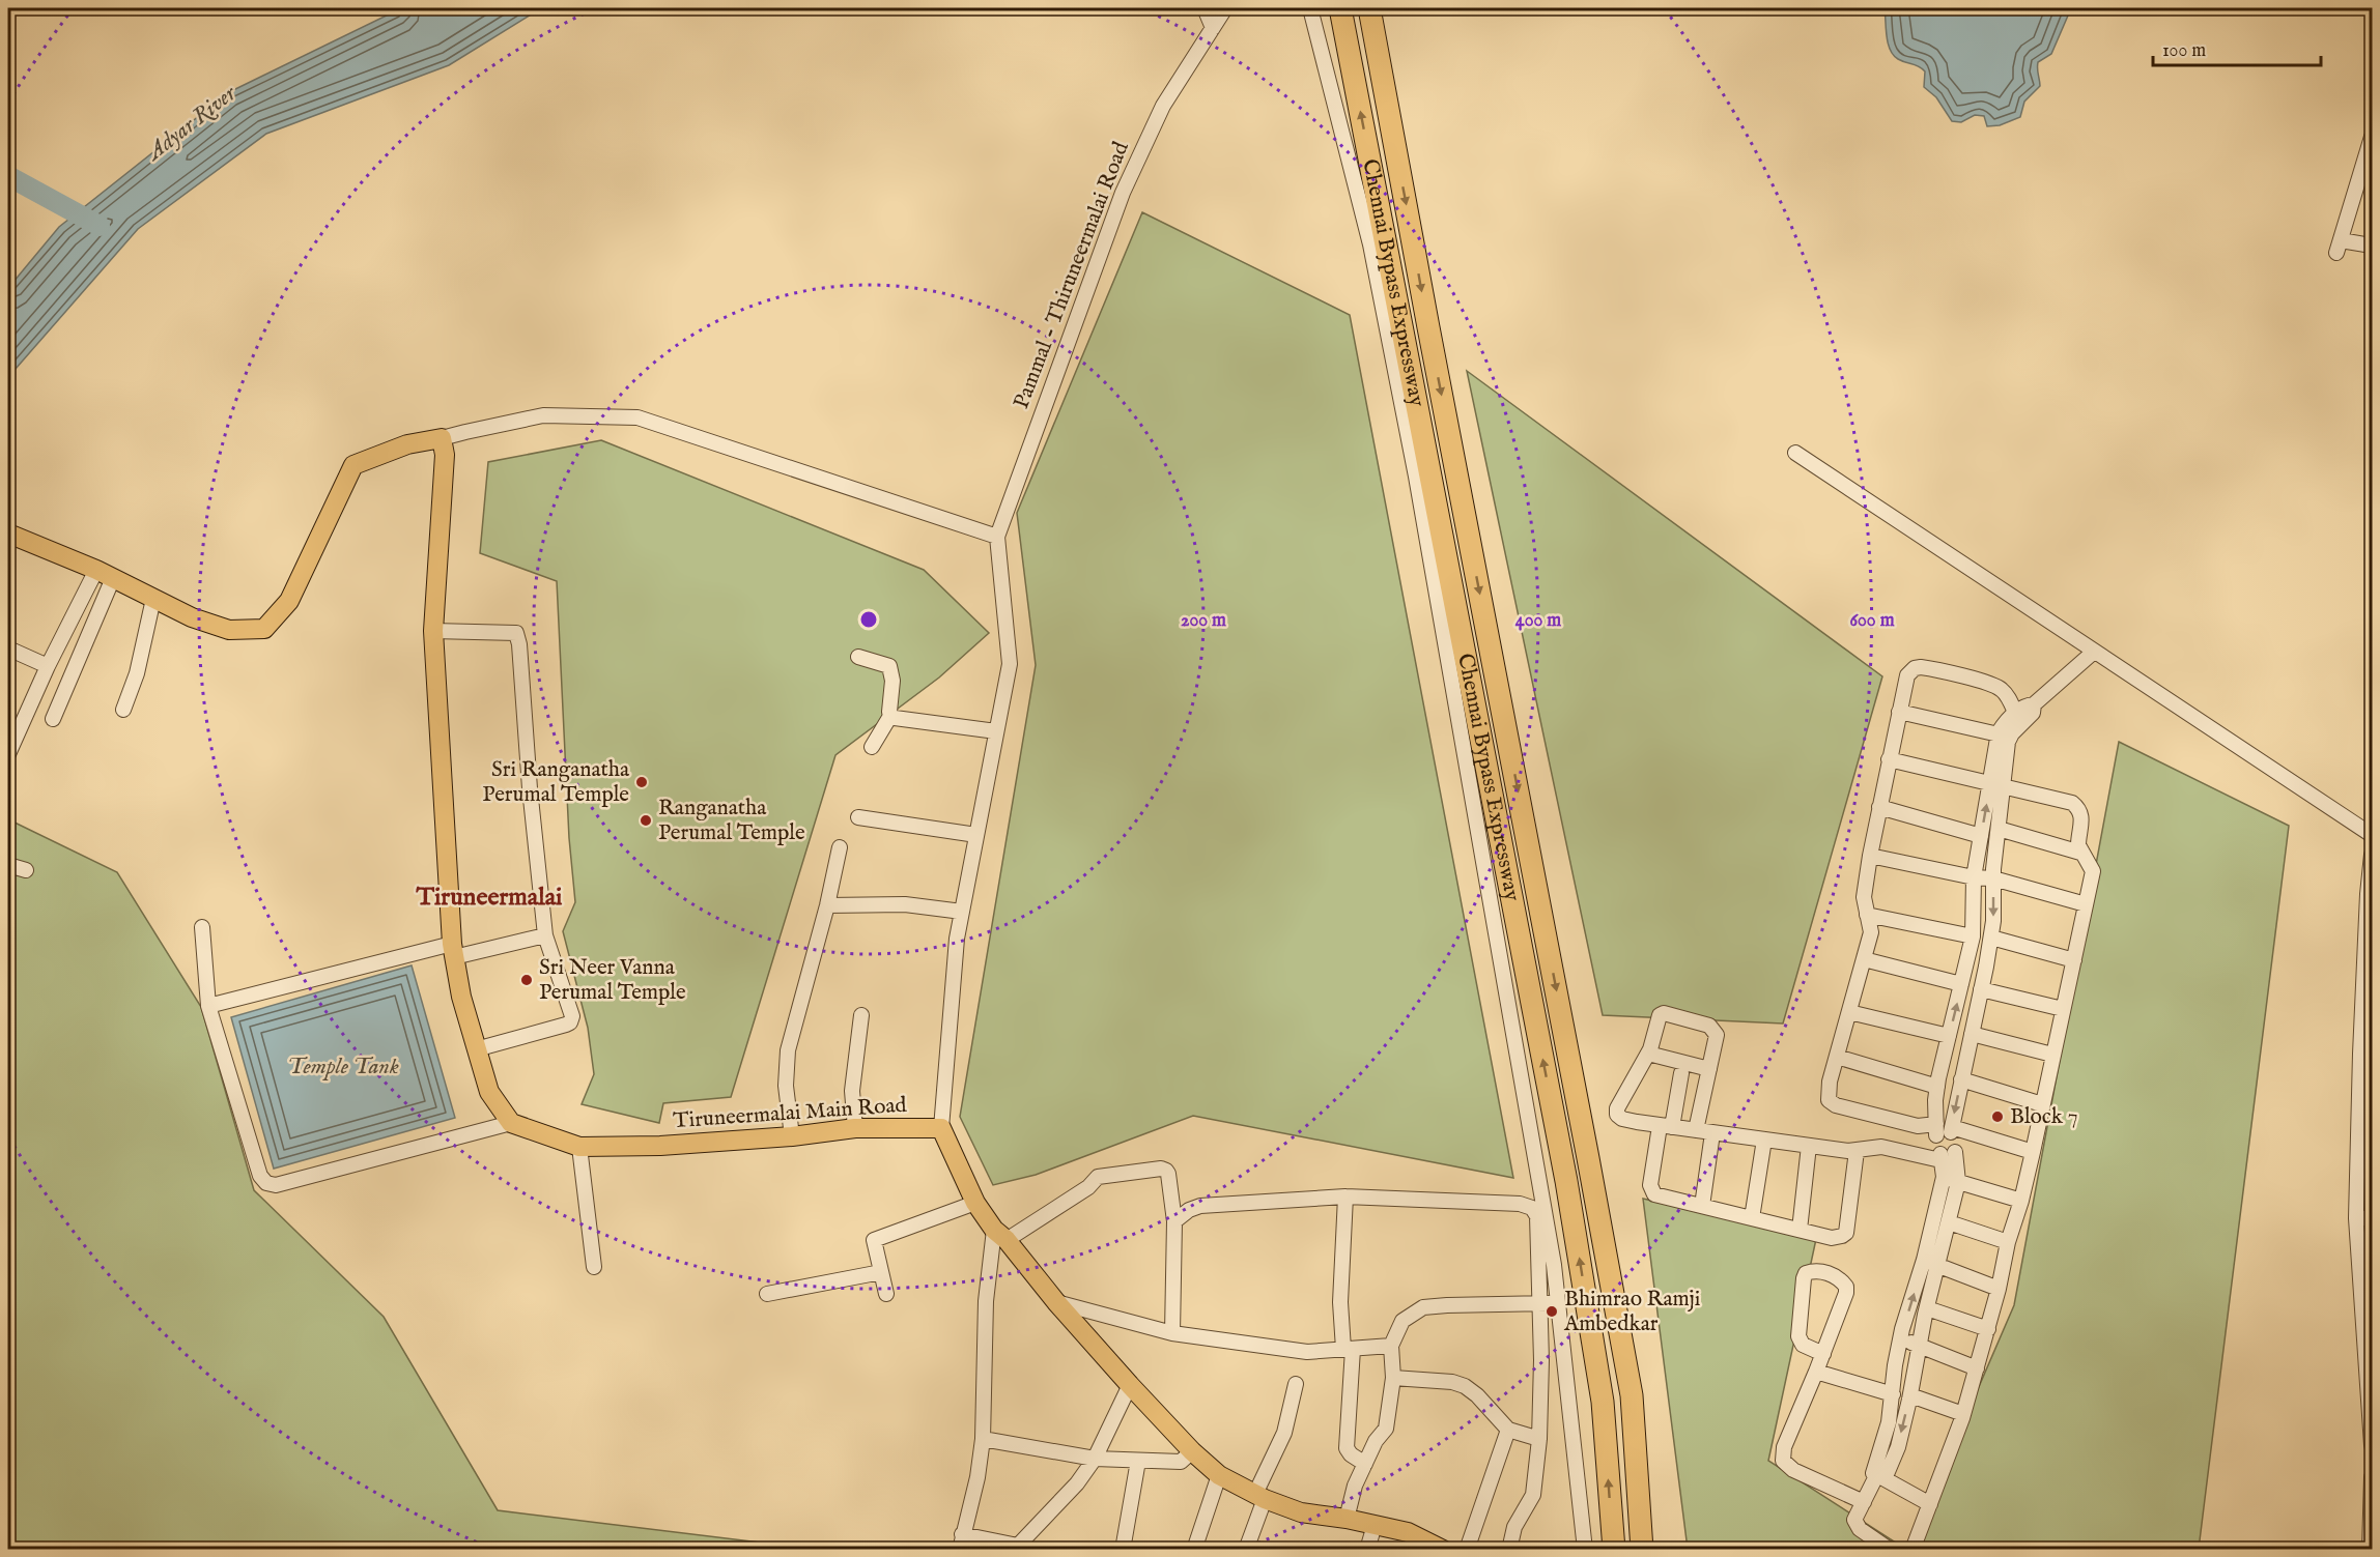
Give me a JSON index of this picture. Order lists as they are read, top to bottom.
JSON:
{
  "streets": {
    "highway": ["Chennai Bypass Expressway"],
    "main road": ["Tiruneermalai Main Road"],
    "street": ["Pammal - Thiruneermalai Road"]
  },
  "districts": ["Tiruneermalai"],
  "water": ["Adyar River", "Temple Tank"],
  "places": [
    "Sri Ranganatha Perumal Temple",
    "Ranganatha Perumal Temple",
    "Sri Neer Vanna Perumal Temple",
    "Block 7",
    "Bhimrao Ramji Ambedkar"
  ],
  "scale_bar": "100 m",
  "rings": ["200 m", "400 m", "600 m"]
}
